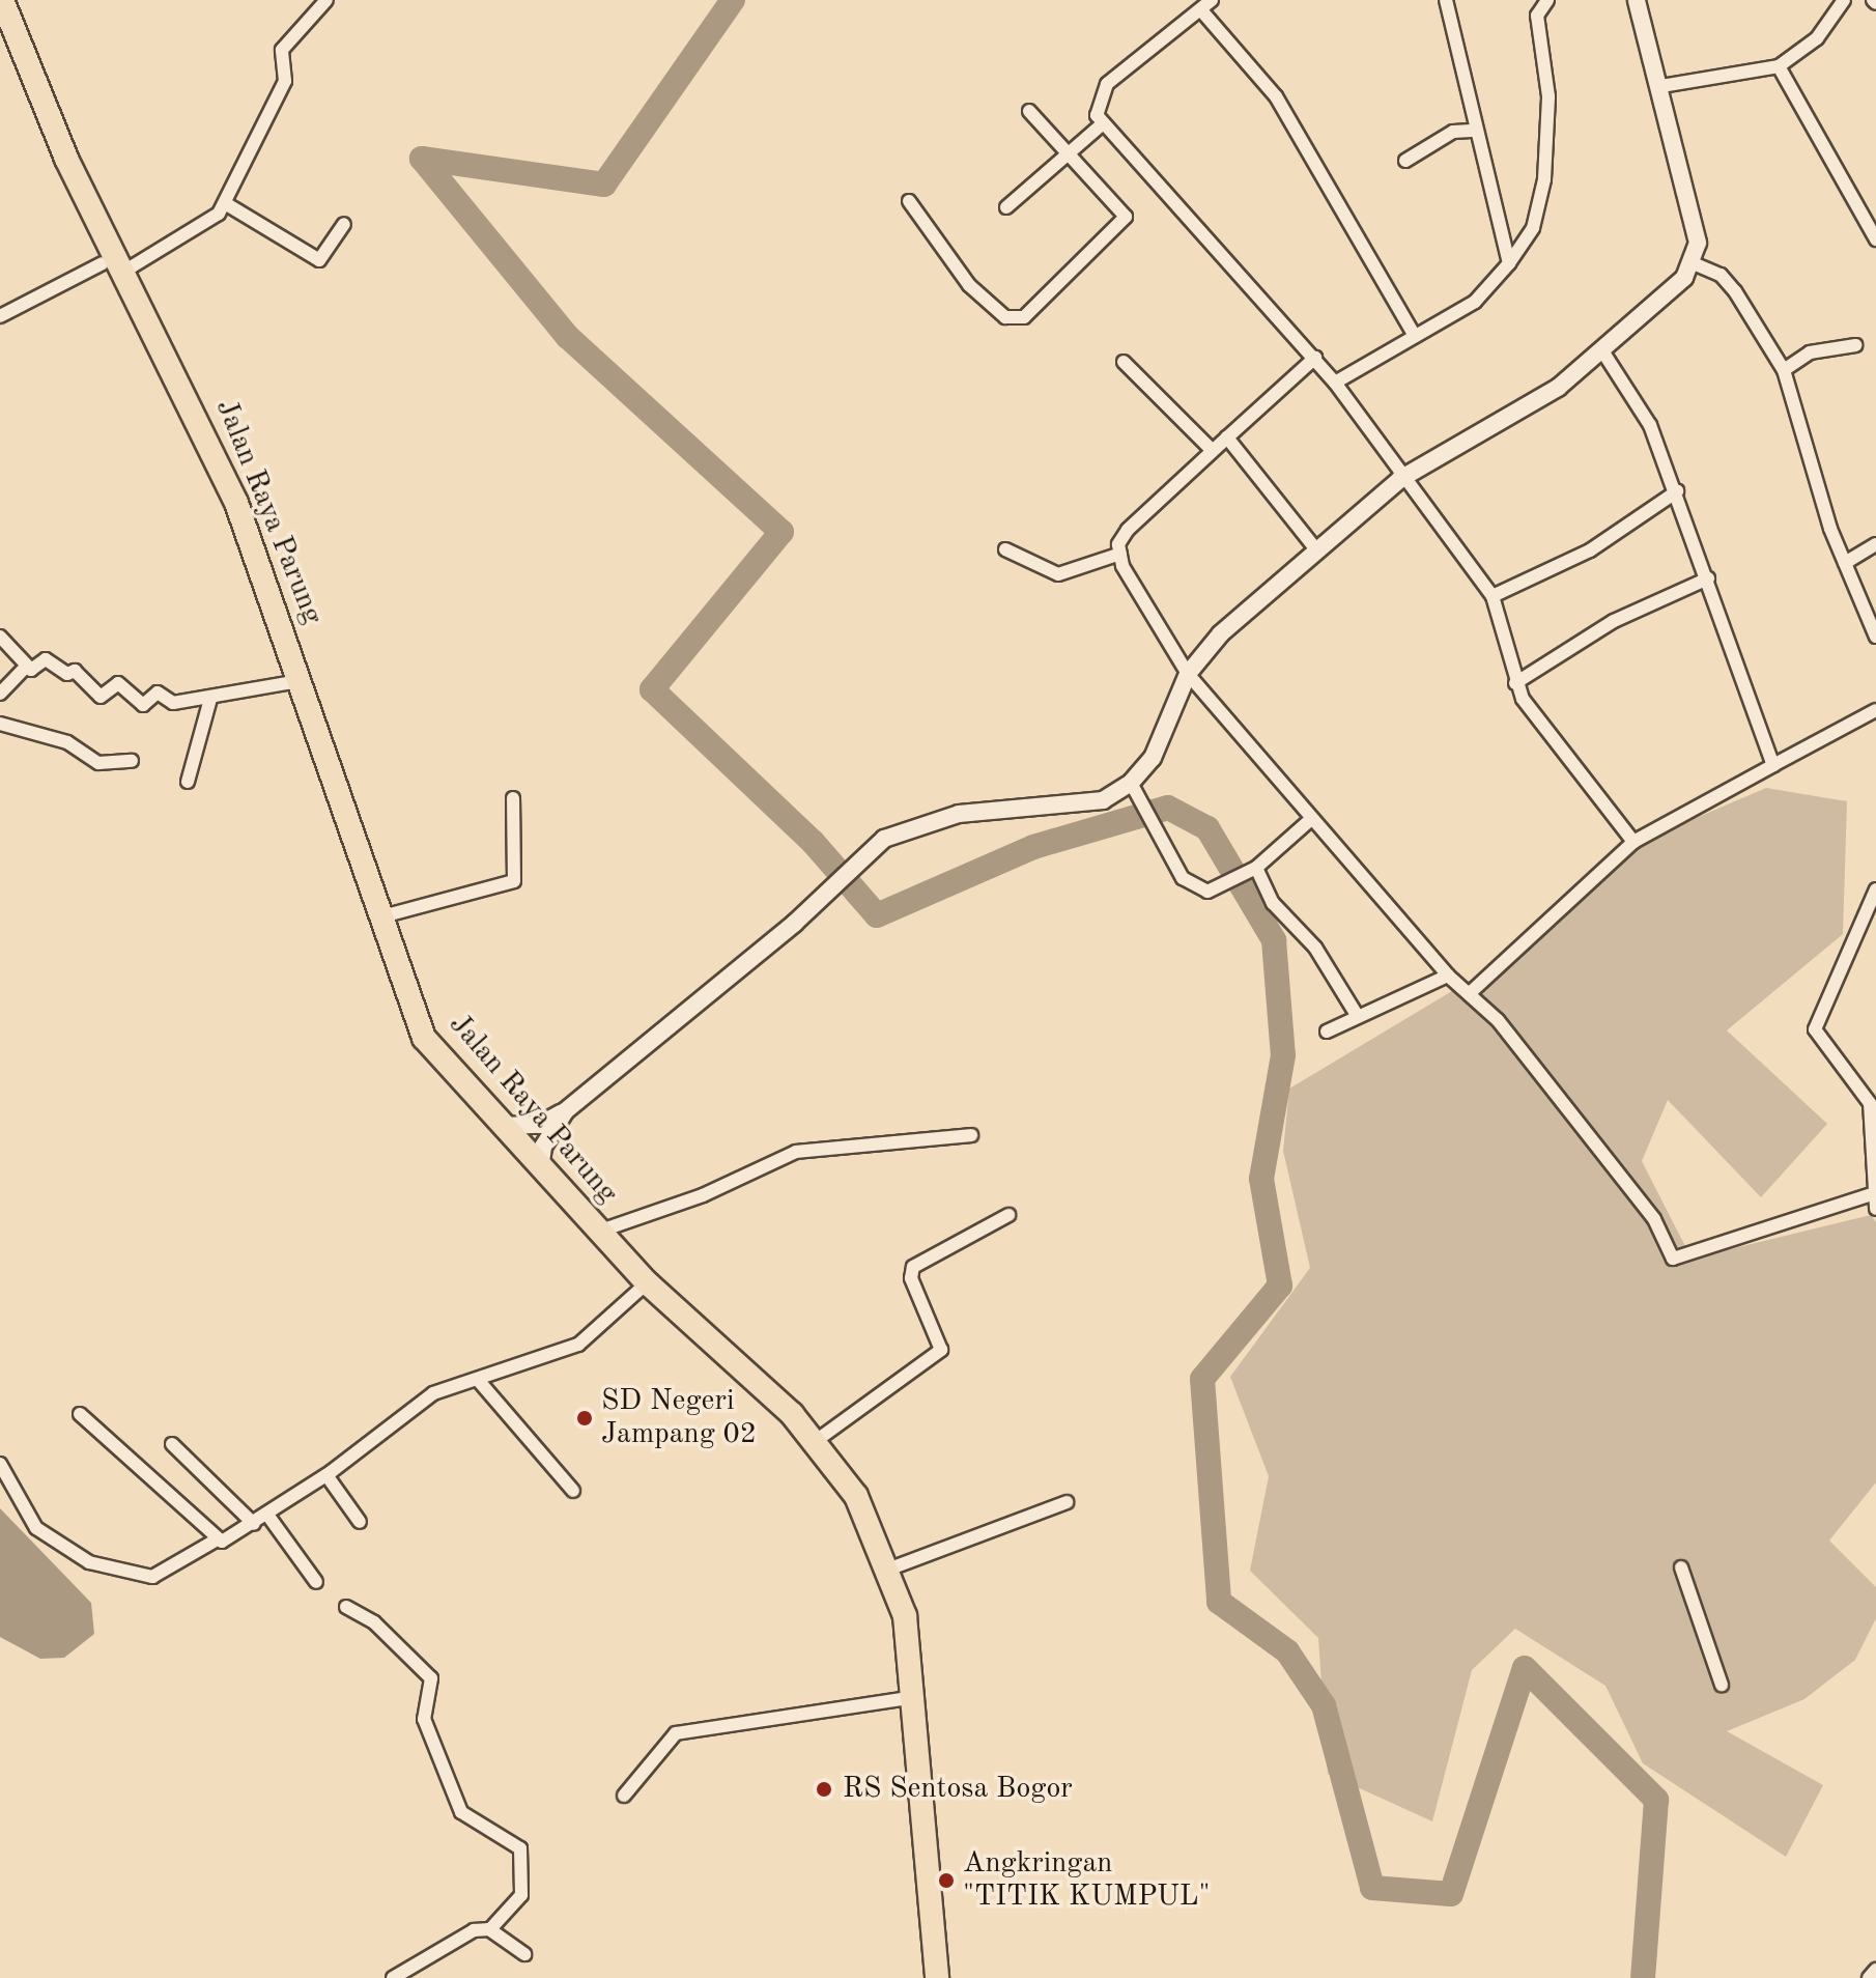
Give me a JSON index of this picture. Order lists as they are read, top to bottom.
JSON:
{
  "streets": {
    "highway": ["Jalan Raya Parung"]
  },
  "places": ["SD Negeri Jampang 02", "RS Sentosa Bogor", "Angkringan \"TITIK KUMPUL\""]
}
